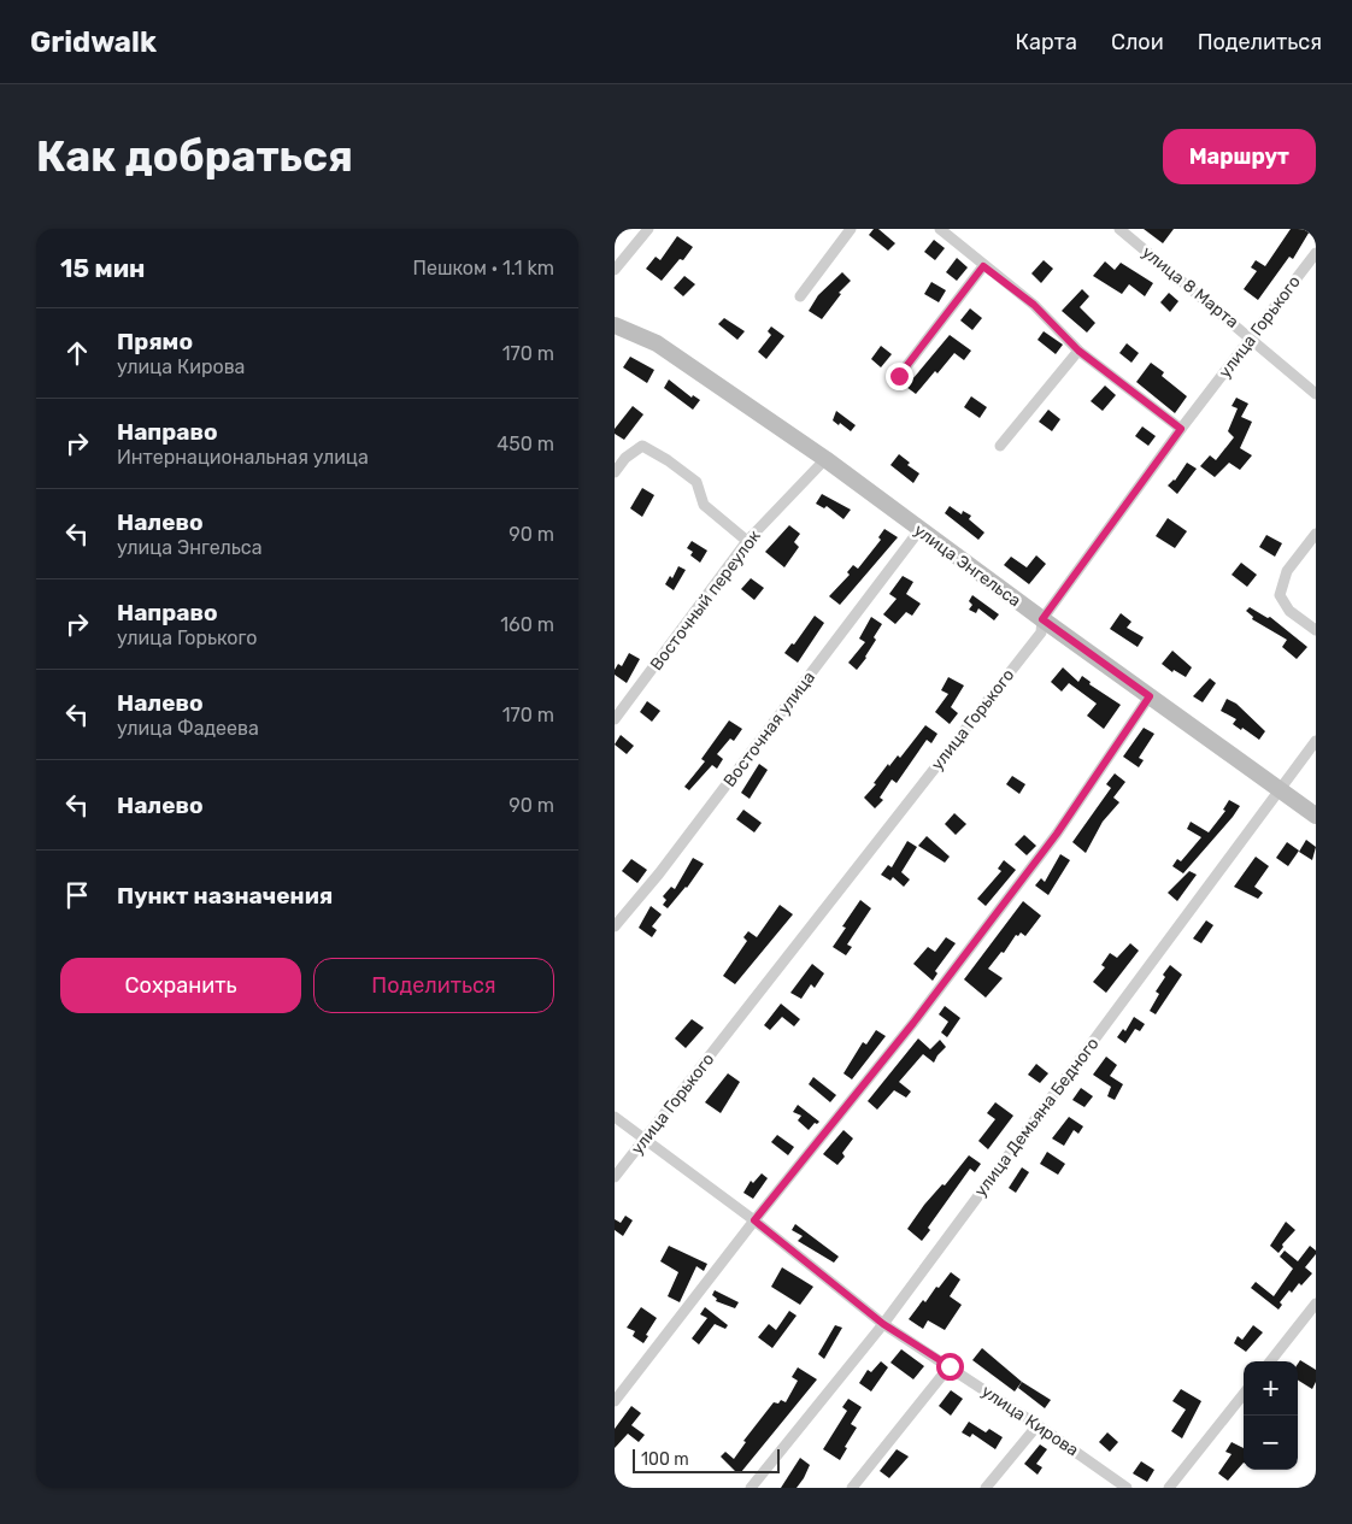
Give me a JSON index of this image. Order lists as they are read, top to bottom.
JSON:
{
  "streets": {
    "street": [
      "улица 8 Марта",
      "улица Горького",
      "улица Энгельса",
      "Восточный переулок",
      "Восточная улица",
      "улица Демьяна Бедного",
      "улица Кирова"
    ]
  },
  "crossings": [
    ["улица 8 Марта", "улица Горького"],
    ["улица Горького", "улица Энгельса"],
    ["улица Горького", "улица Кирова"],
    ["улица Энгельса", "Восточный переулок"],
    ["улица Энгельса", "Восточная улица"],
    ["улица Энгельса", "улица Демьяна Бедного"],
    ["улица Демьяна Бедного", "улица Кирова"]
  ],
  "scale_bar": "100 m",
  "page": {
    "header": "Gridwalk",
    "nav": ["Карта", "Слои", "Поделиться"],
    "buttons": [
      "Маршрут",
      ["Сохранить", "Поделиться"]
    ],
    "title": "Как добраться",
    "heading": ["15 мин", "Пешком · 1.1 km"],
    "list": [
      ["Прямо", "улица Кирова", "170 m"],
      ["Направо", "Интернациональная улица", "450 m"],
      ["Налево", "улица Энгельса", "90 m"],
      ["Направо", "улица Горького", "160 m"],
      ["Налево", "улица Фадеева", "170 m"],
      ["Налево", "90 m"],
      "Пункт назначения"
    ],
    "map_buttons": ["+", "−"],
    "scale": "100 m"
  }
}
